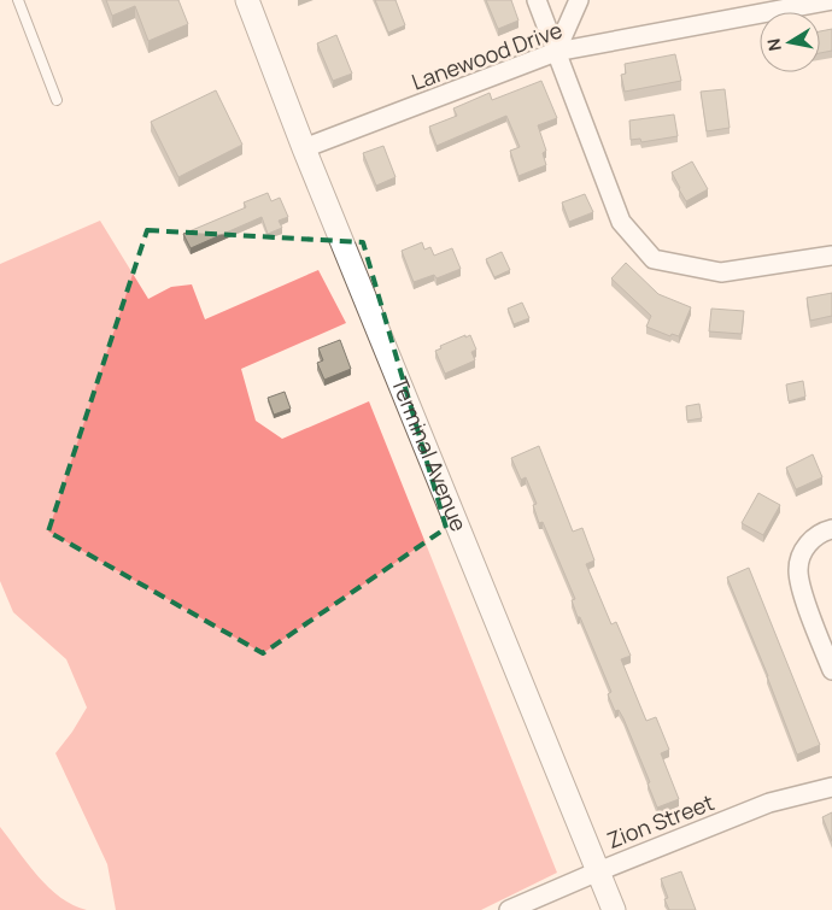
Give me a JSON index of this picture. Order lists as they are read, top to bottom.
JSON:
{
  "streets": {
    "street": ["Lanewood Drive", "Terminal Avenue", "Zion Street"]
  },
  "crossings": [
    ["Lanewood Drive", "Terminal Avenue"],
    ["Terminal Avenue", "Zion Street"]
  ],
  "north": "left"
}
